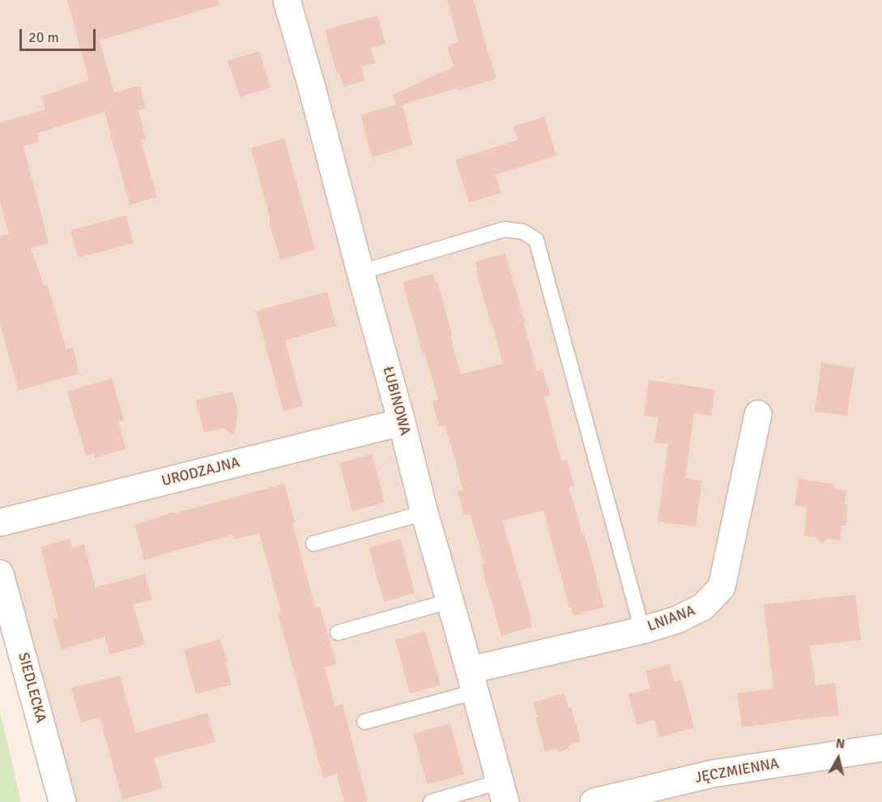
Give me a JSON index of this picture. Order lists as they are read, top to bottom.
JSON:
{
  "streets": {
    "street": [
      "ŁUBINOWA",
      "URODZAJNA",
      "LNIANA",
      "SIEDLECKA",
      "JĘCZMIENNA"
    ]
  },
  "crossings": [
    ["ŁUBINOWA", "URODZAJNA"],
    ["ŁUBINOWA", "LNIANA"]
  ],
  "scale_bar": "20 m",
  "north": "top"
}
